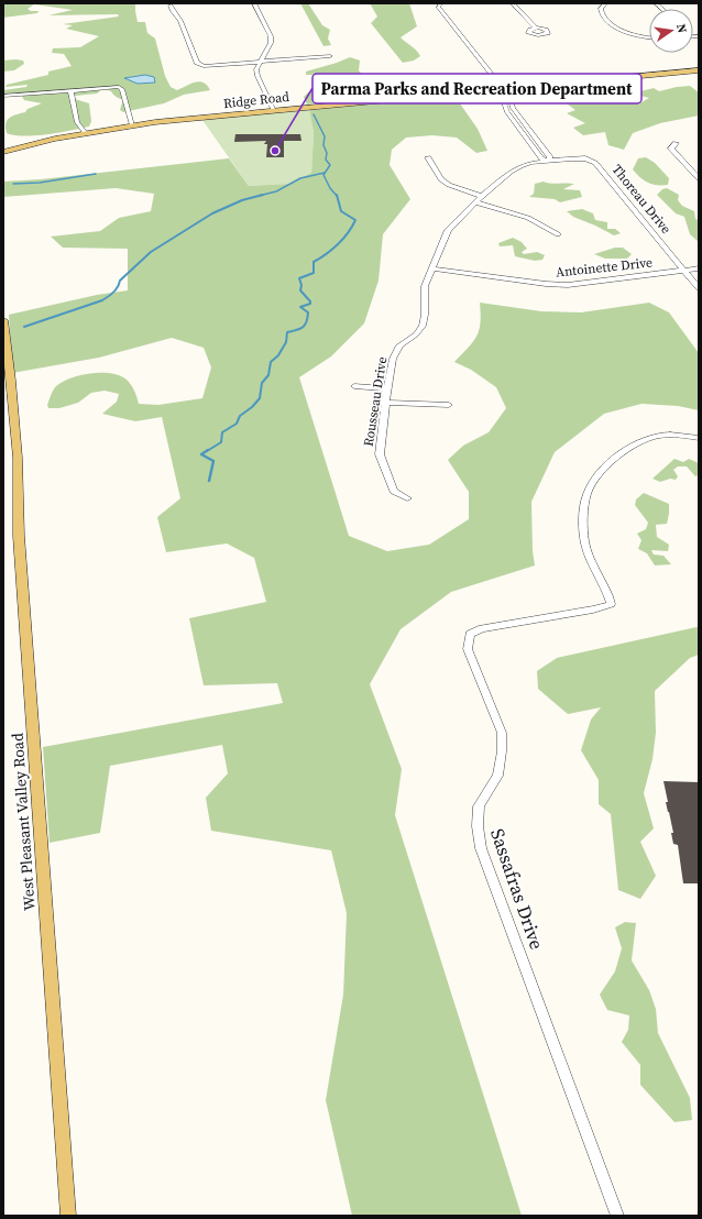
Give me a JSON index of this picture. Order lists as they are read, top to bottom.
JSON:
{
  "streets": {
    "main road": ["Ridge Road", "West Pleasant Valley Road"],
    "street": [
      "Thoreau Drive",
      "Antoinette Drive",
      "Rousseau Drive",
      "Sassafras Drive"
    ]
  },
  "crossings": [
    ["Thoreau Drive", "Antoinette Drive"],
    ["Thoreau Drive", "Rousseau Drive"],
    ["Antoinette Drive", "Rousseau Drive"]
  ],
  "places": ["Parma Parks and Recreation Department"],
  "north": "right"
}
